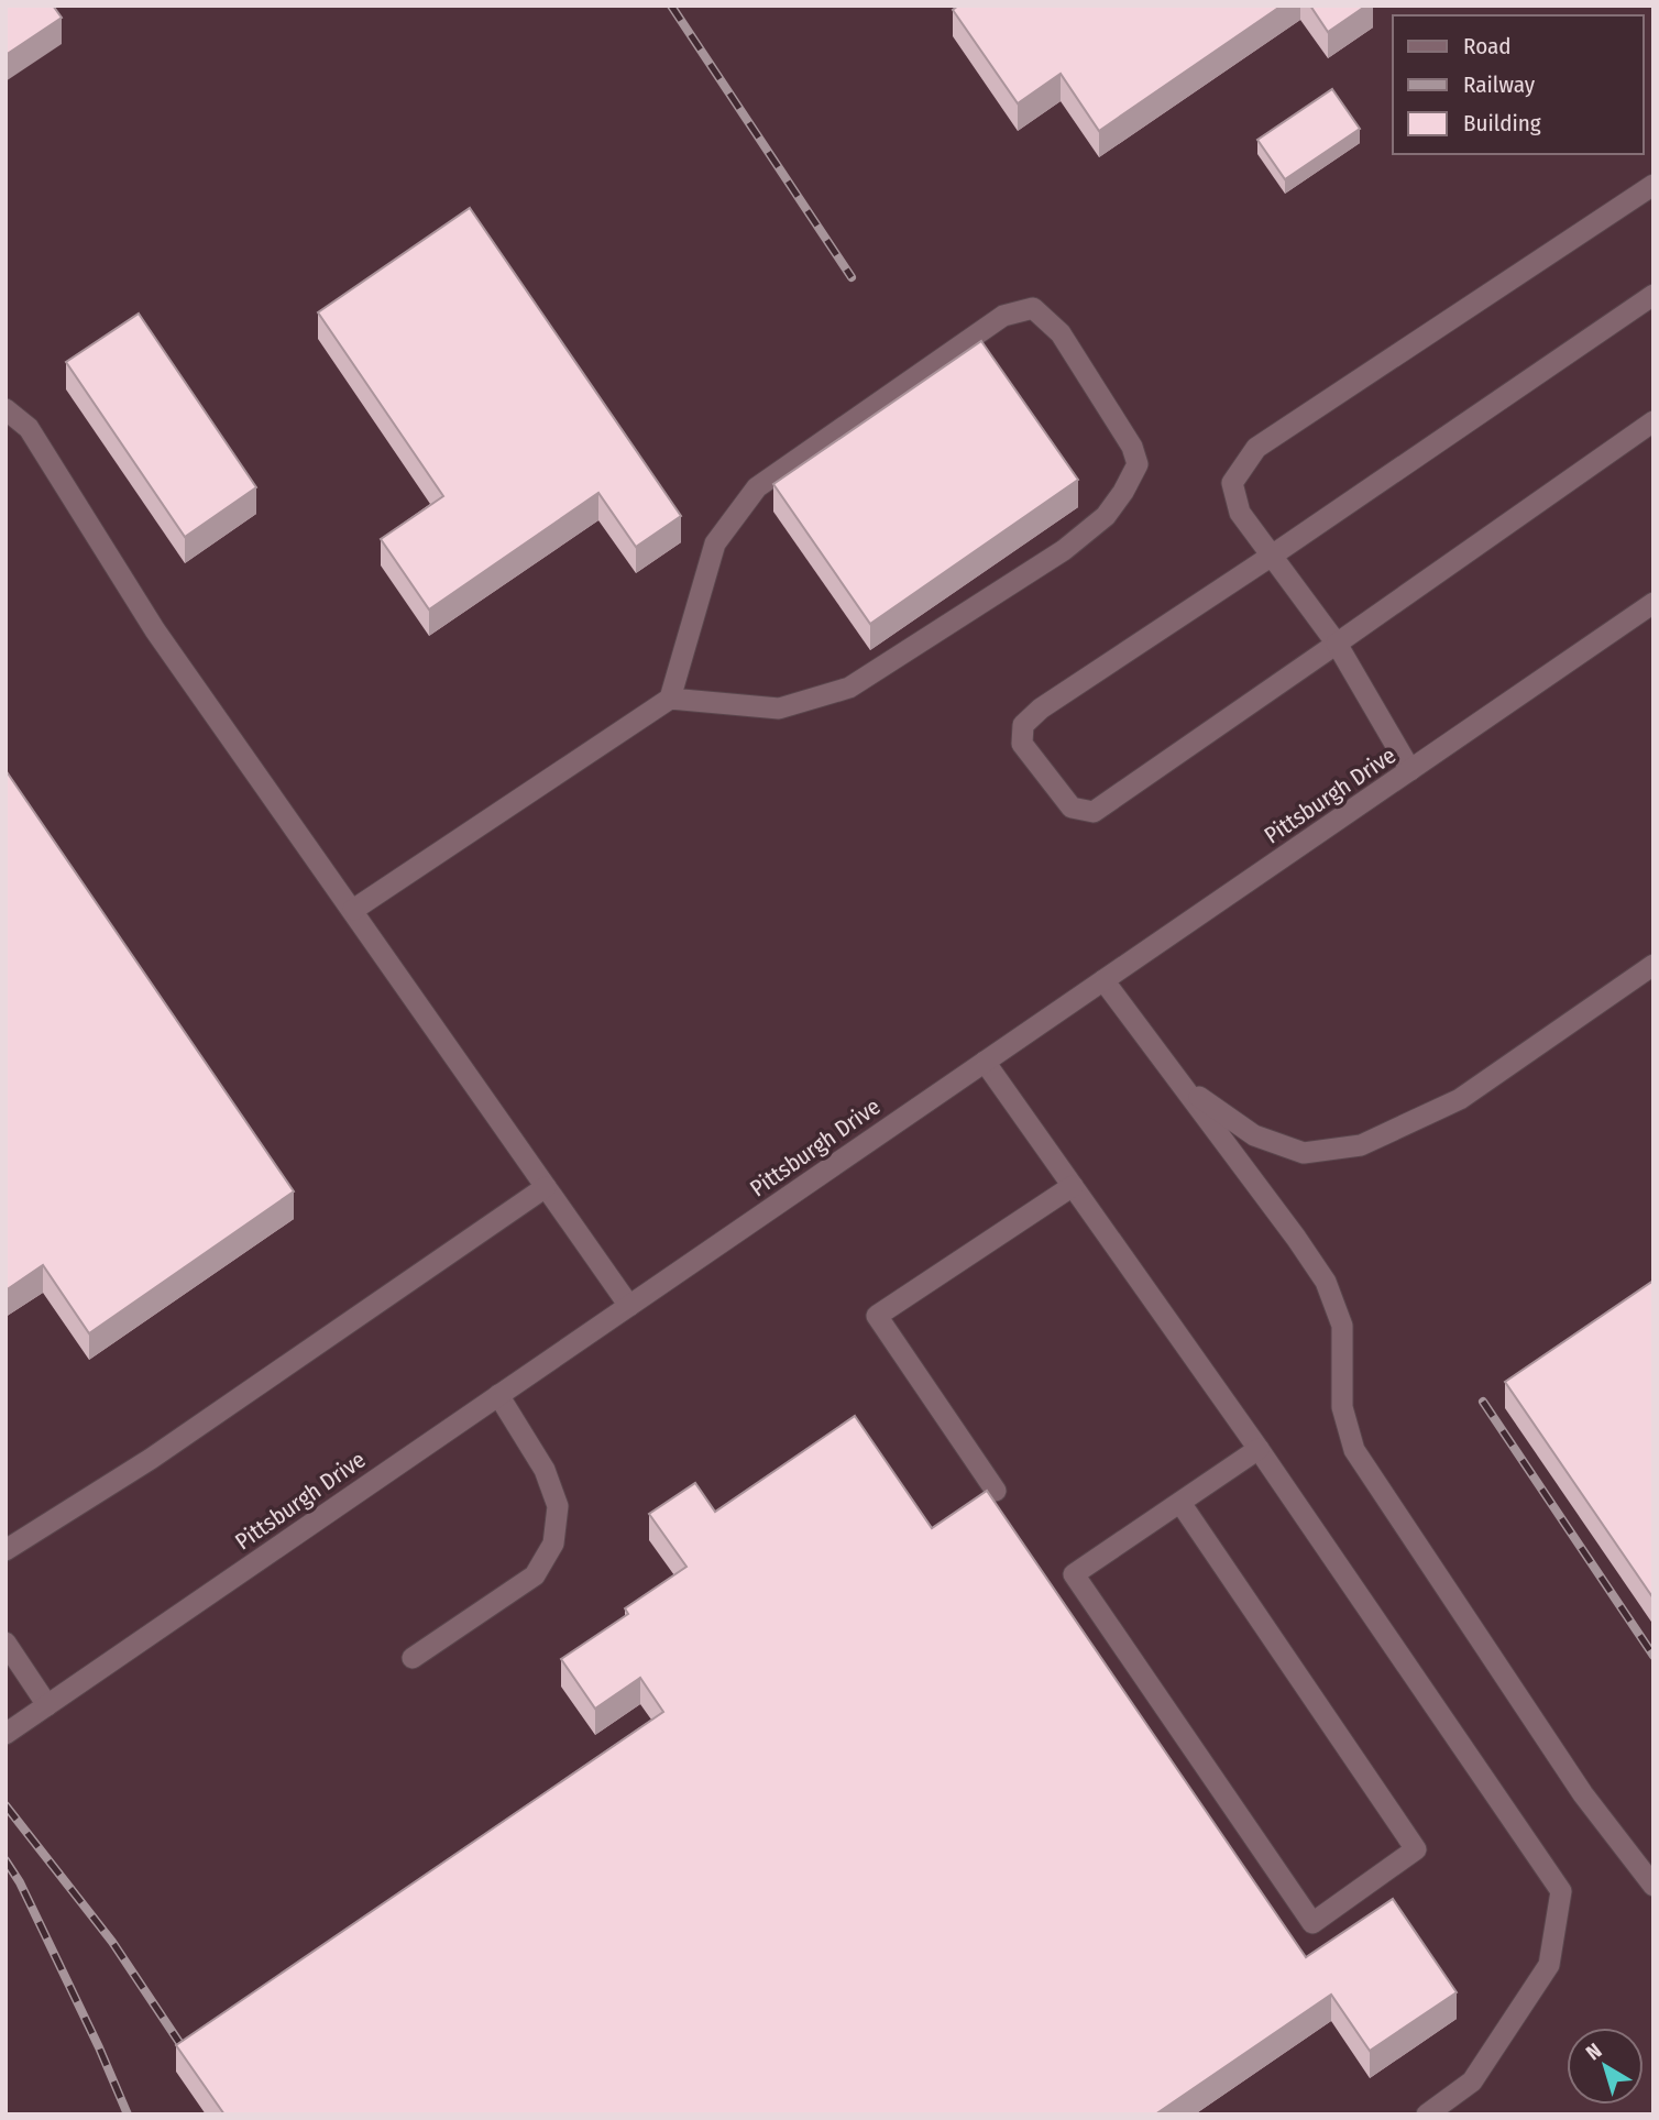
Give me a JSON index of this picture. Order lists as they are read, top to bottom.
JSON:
{
  "streets": {
    "street": ["Pittsburgh Drive"]
  },
  "legend": ["Road", "Railway", "Building"],
  "north": "top left"
}
